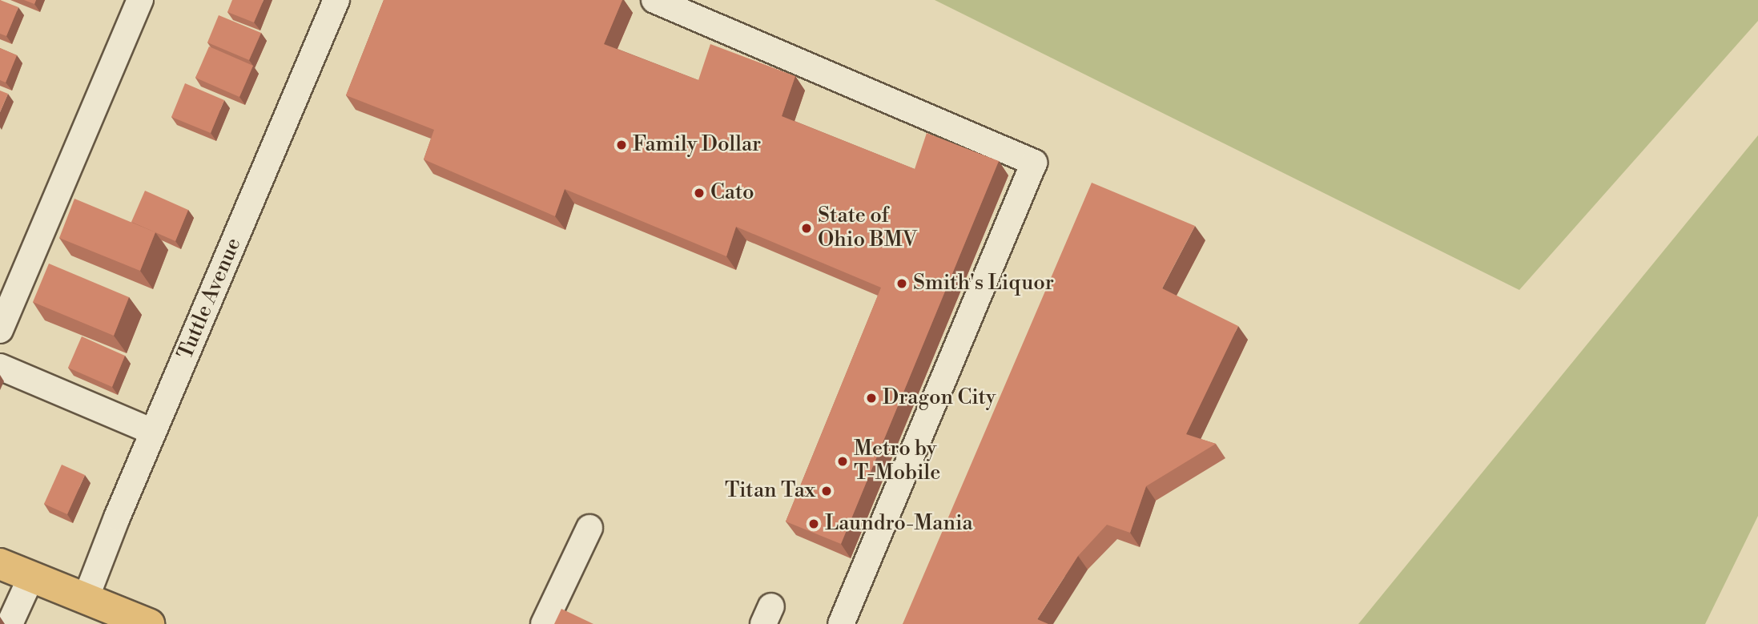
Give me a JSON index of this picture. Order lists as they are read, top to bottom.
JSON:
{
  "streets": {
    "street": ["Tuttle Avenue"]
  },
  "places": [
    "Family Dollar",
    "Cato",
    "State of Ohio BMV",
    "Smith's Liquor",
    "Dragon City",
    "Metro by T-Mobile",
    "Titan Tax",
    "Laundro-Mania"
  ]
}
